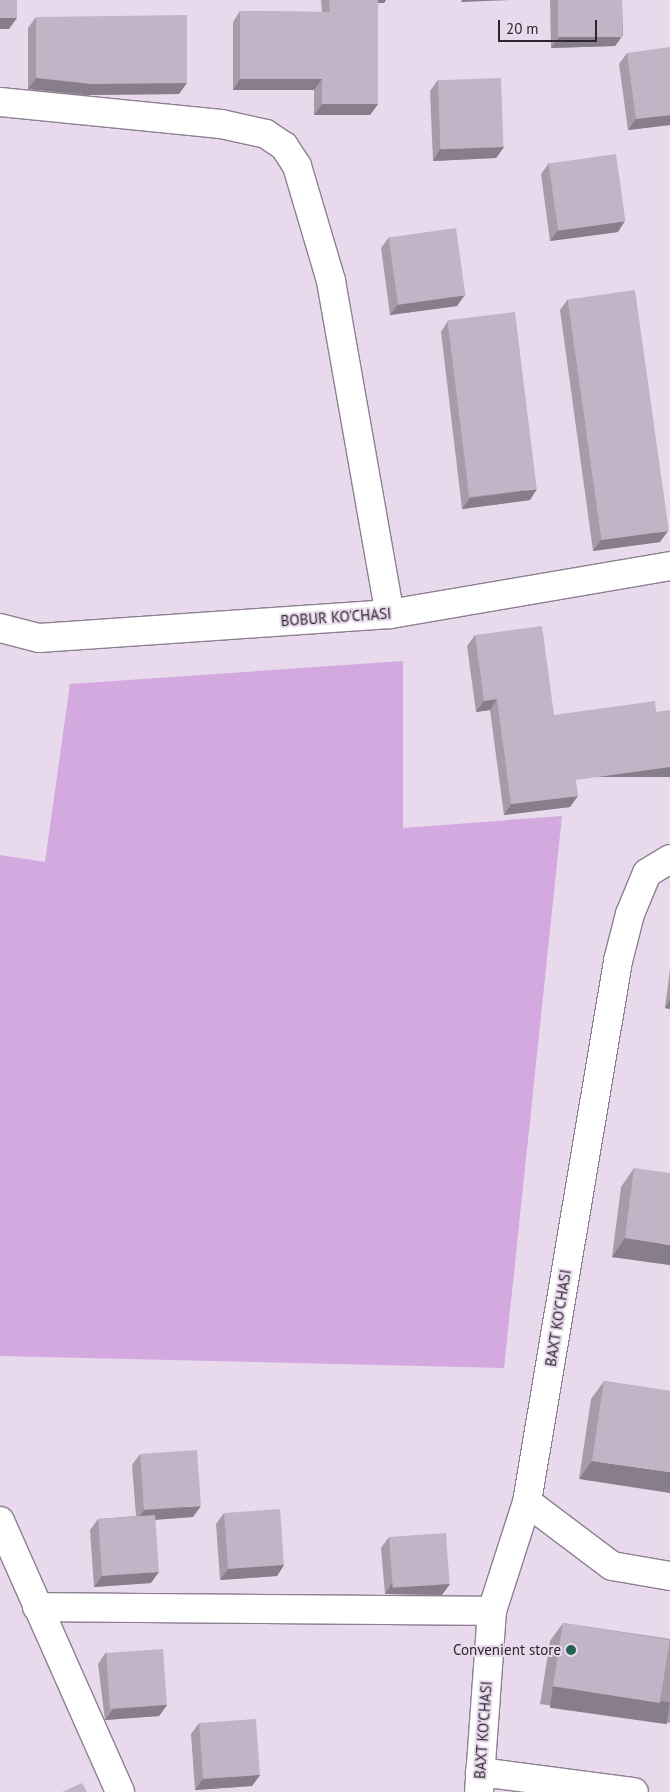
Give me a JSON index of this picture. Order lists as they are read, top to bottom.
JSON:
{
  "streets": {
    "street": ["BOBUR KO'CHASI", "BAXT KO'CHASI"]
  },
  "places": ["Convenient store"],
  "scale_bar": "20 m"
}
